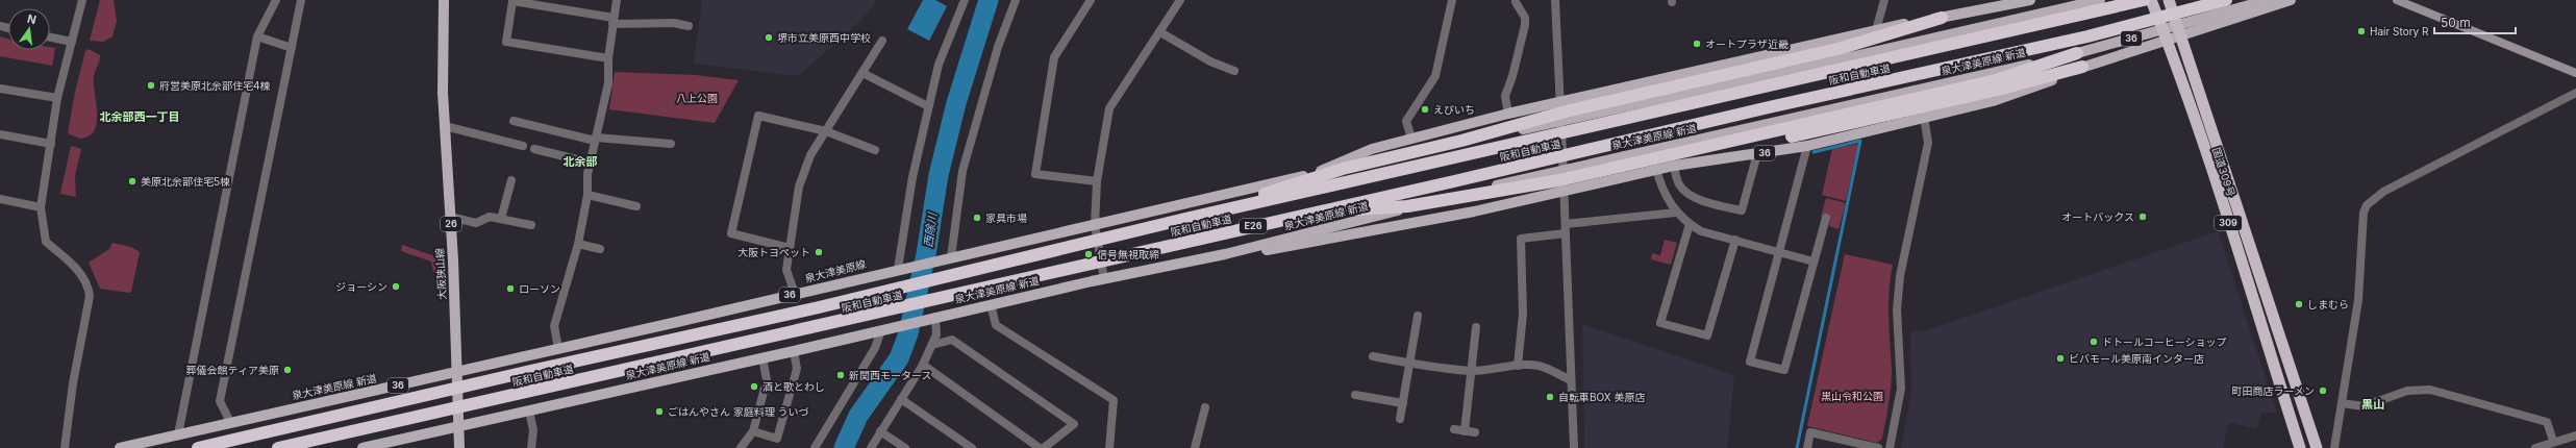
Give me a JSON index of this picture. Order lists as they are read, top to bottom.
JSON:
{
  "streets": {
    "highway": [
      "阪和自動車道",
      "国道309号",
      "309",
      "E26"
    ],
    "main road": [
      "36",
      "泉大津美原線 新道",
      "26",
      "泉大津美原線",
      "大阪狭山線"
    ]
  },
  "crossings": [
    ["36", "泉大津美原線 新道"],
    ["36", "国道309号"],
    ["36", "泉大津美原線"],
    ["泉大津美原線 新道", "泉大津美原線"],
    ["泉大津美原線 新道", "大阪狭山線"]
  ],
  "districts": ["北余部西一丁目", "北余部", "黒山"],
  "water": ["西除川"],
  "parks": ["八上公園", "黒山令和公園"],
  "places": [
    "Hair Story R",
    "堺市立美原西中学校",
    "オートプラザ近畿",
    "府営美原北余部住宅4棟",
    "えびいち",
    "美原北余部住宅5棟",
    "オートバックス",
    "家具市場",
    "大阪トヨペット",
    "信号無視取締",
    "ジョーシン",
    "ローソン",
    "しまむら",
    "ドトールコーヒーショップ",
    "ビバモール美原南インター店",
    "葬儀会館ティア美原",
    "新関西モータース",
    "酒と歌とわし",
    "町田商店ラーメン",
    "自転車BOX 美原店",
    "ごはんやさん 家庭料理 ういづ"
  ],
  "scale_bar": "50 m",
  "north": "top"
}
